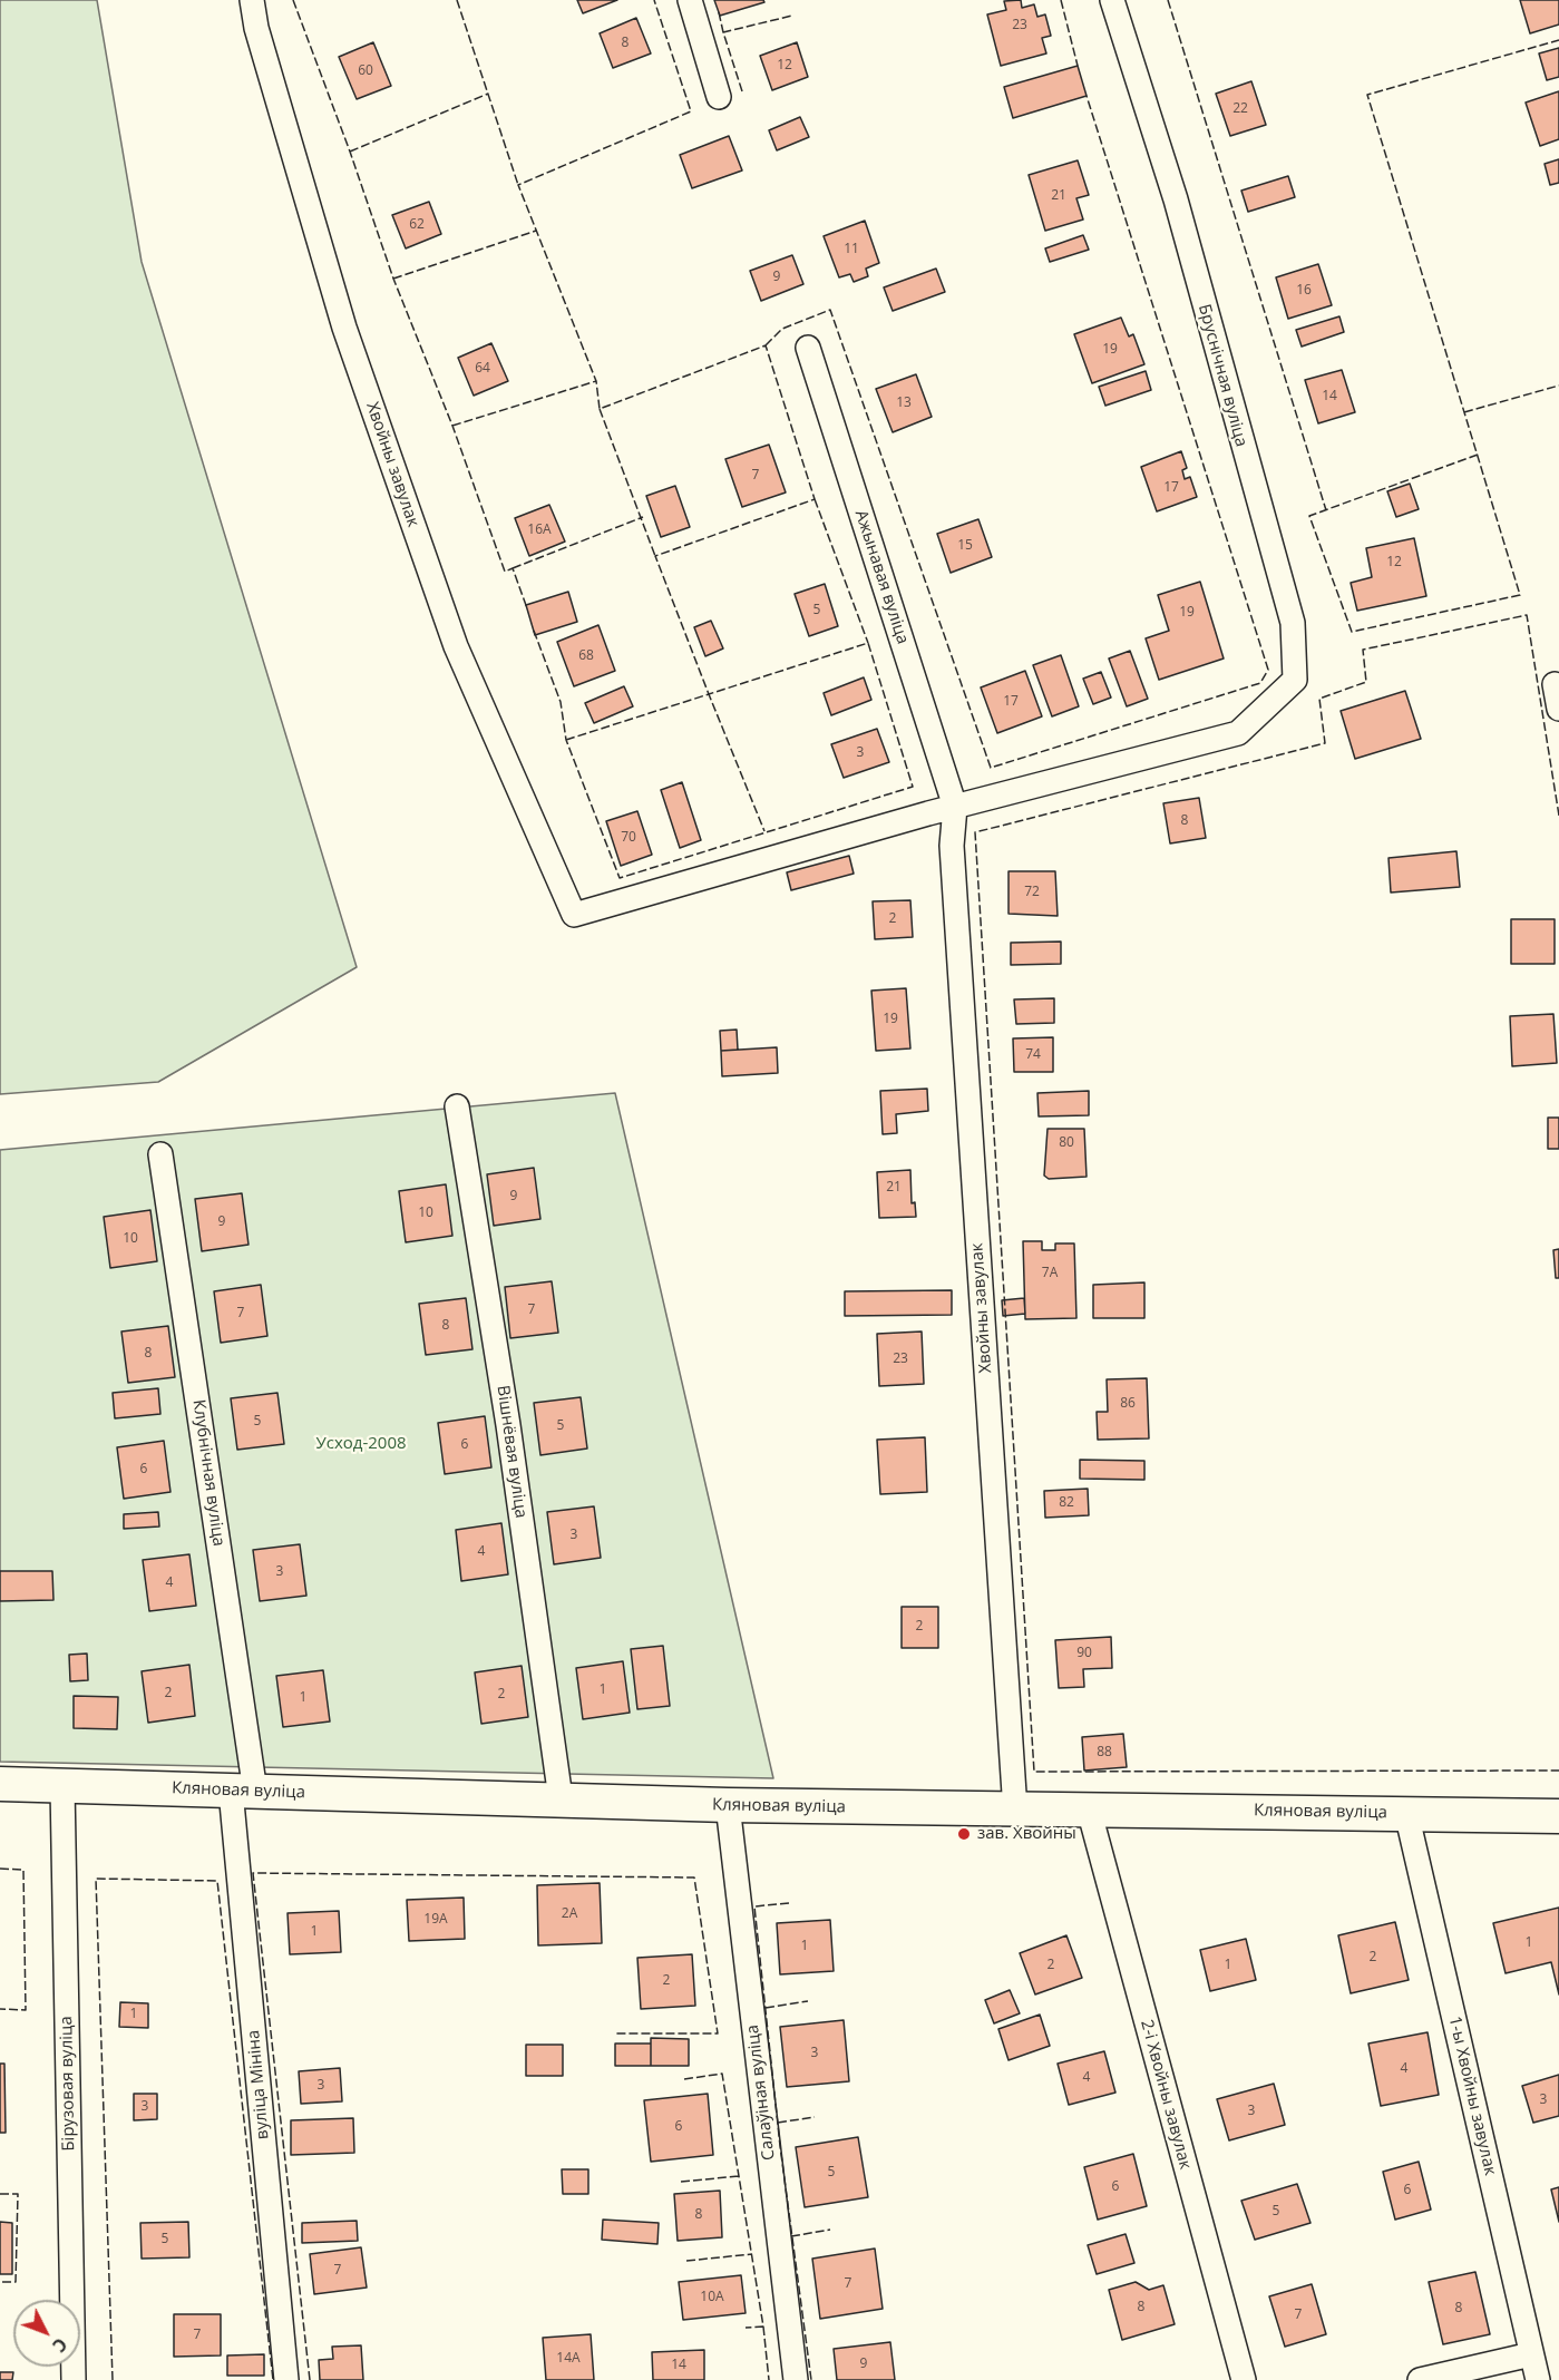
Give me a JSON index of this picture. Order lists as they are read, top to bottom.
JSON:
{
  "streets": {
    "street": [
      "Бруснічная вуліца",
      "Хвойны завулак",
      "Ажынавая вуліца",
      "Вішнёвая вуліца",
      "Клубнічная вуліца",
      "Кляновая вуліца",
      "Бірузовая вуліца",
      "вуліца Мініна",
      "Салаўіная вуліца",
      "2-і Хвойны завулак",
      "1-ы Хвойны завулак"
    ]
  },
  "crossings": [
    ["Бруснічная вуліца", "Хвойны завулак"],
    ["Бруснічная вуліца", "Ажынавая вуліца"],
    ["Хвойны завулак", "Ажынавая вуліца"],
    ["Хвойны завулак", "Кляновая вуліца"],
    ["Вішнёвая вуліца", "Кляновая вуліца"],
    ["Клубнічная вуліца", "Кляновая вуліца"],
    ["Клубнічная вуліца", "вуліца Мініна"],
    ["Кляновая вуліца", "Бірузовая вуліца"],
    ["Кляновая вуліца", "вуліца Мініна"],
    ["Кляновая вуліца", "Салаўіная вуліца"],
    ["Кляновая вуліца", "2-і Хвойны завулак"],
    ["Кляновая вуліца", "1-ы Хвойны завулак"]
  ],
  "parks": ["Усход-2008"],
  "places": ["зав. Хвойны"],
  "house_numbers": [
    "23",
    "8",
    "12",
    "60",
    "22",
    "21",
    "62",
    "11",
    "9",
    "16",
    "19",
    "64",
    "14",
    "13",
    "7",
    "17",
    "16А",
    "15",
    "12",
    "5",
    "19",
    "68",
    "17",
    "3",
    "8",
    "70",
    "72",
    "2",
    "19",
    "74",
    "80",
    "21",
    "9",
    "10",
    "9",
    "10",
    "7А",
    "7",
    "7",
    "8",
    "8",
    "23",
    "86",
    "5",
    "5",
    "6",
    "6",
    "82",
    "3",
    "4",
    "3",
    "4",
    "2",
    "90",
    "1",
    "2",
    "2",
    "1",
    "88",
    "2А",
    "19А",
    "1",
    "1",
    "1",
    "2",
    "2",
    "1",
    "2",
    "1",
    "3",
    "4",
    "4",
    "3",
    "3",
    "3",
    "3",
    "6",
    "5",
    "6",
    "6",
    "5",
    "8",
    "5",
    "7",
    "7",
    "10А",
    "8",
    "8",
    "7",
    "7",
    "14А",
    "9",
    "14"
  ],
  "north": "bottom right"
}
